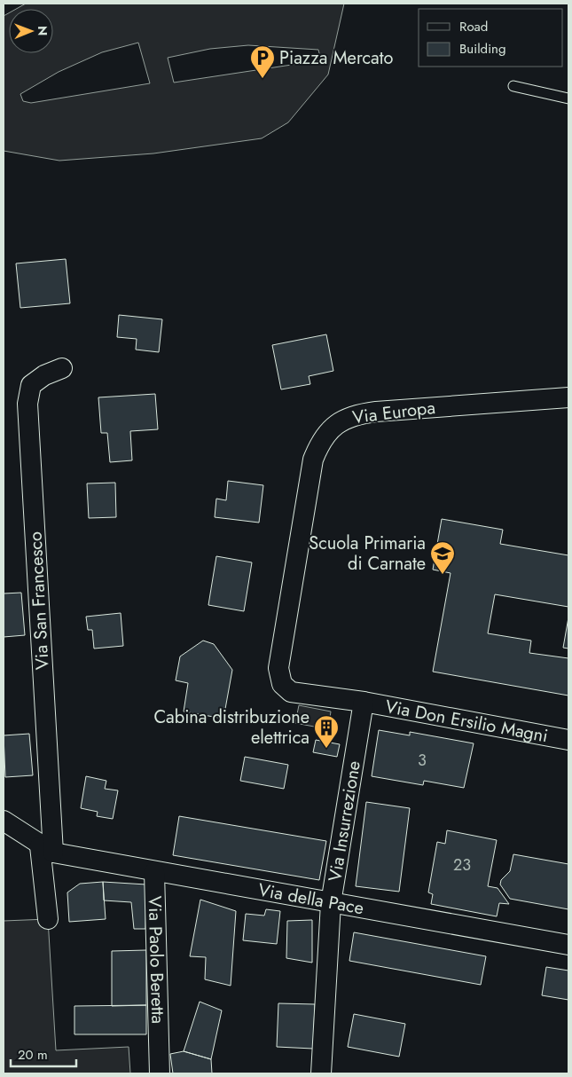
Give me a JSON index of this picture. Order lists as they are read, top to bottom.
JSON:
{
  "streets": {
    "street": [
      "Via Europa",
      "Via San Francesco",
      "Via Don Ersilio Magni",
      "Via Insurrezione",
      "Via della Pace",
      "Via Paolo Beretta"
    ]
  },
  "crossings": [
    ["Via Europa", "Via Don Ersilio Magni"],
    ["Via Europa", "Via Insurrezione"],
    ["Via San Francesco", "Via della Pace"],
    ["Via Don Ersilio Magni", "Via Insurrezione"],
    ["Via Insurrezione", "Via della Pace"],
    ["Via della Pace", "Via Paolo Beretta"]
  ],
  "places": {
    "parking": ["Piazza Mercato"],
    "school or university": ["Scuola Primaria di Carnate"],
    "building": ["Cabina distribuzione elettrica"]
  },
  "house_numbers": ["3", "23"],
  "legend": ["Road", "Building"],
  "scale_bar": "20 m",
  "north": "right"
}
